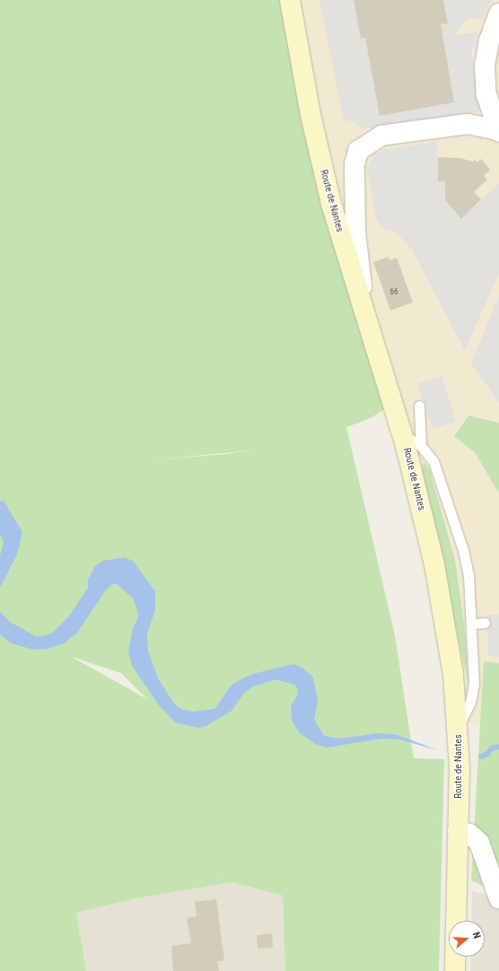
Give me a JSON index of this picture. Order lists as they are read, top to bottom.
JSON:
{
  "streets": {
    "main road": ["Route de Nantes"]
  },
  "house_numbers": ["66"],
  "north": "right"
}
